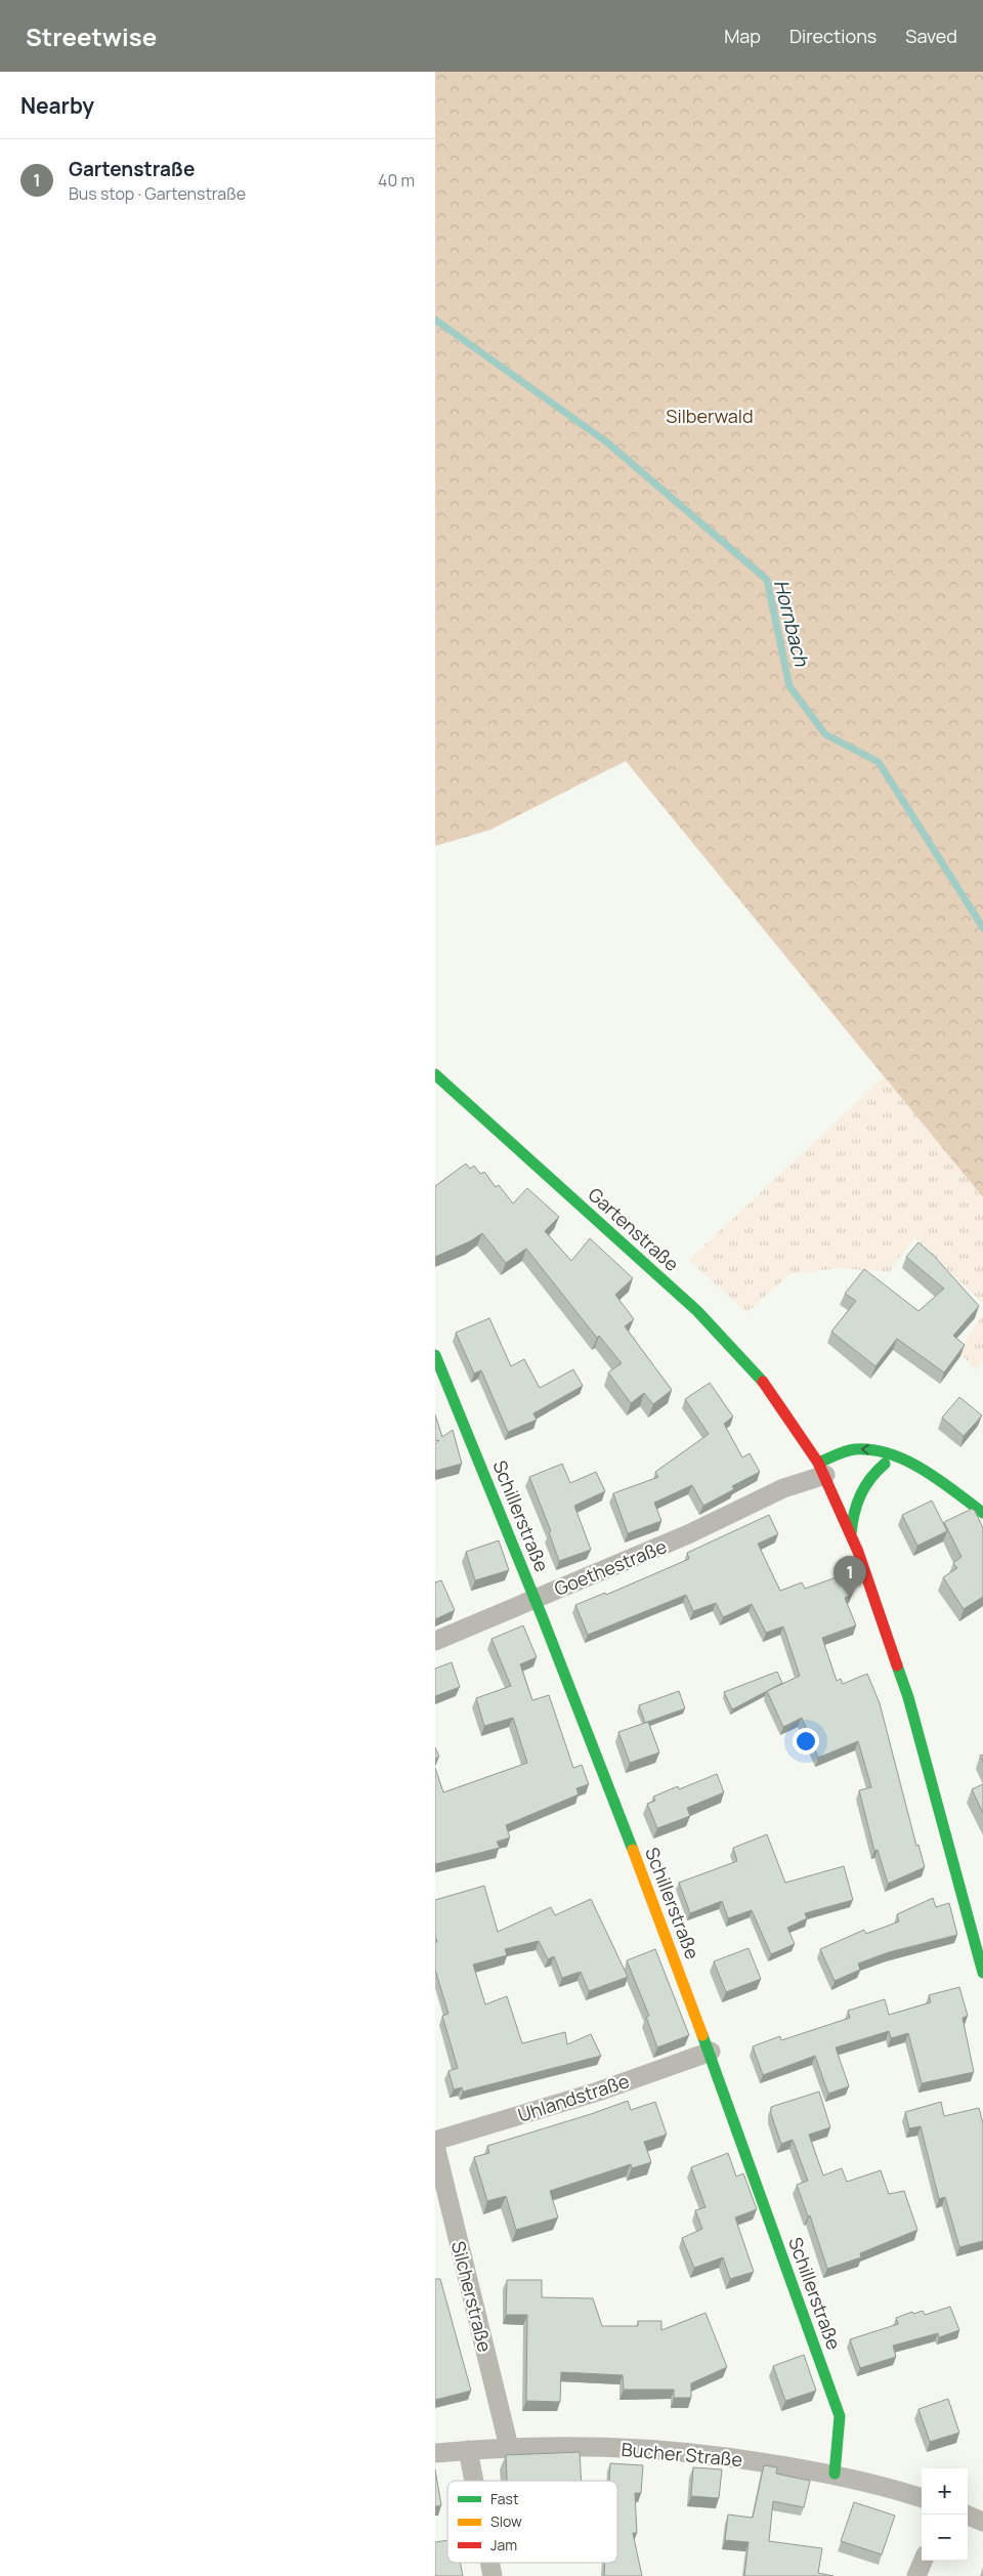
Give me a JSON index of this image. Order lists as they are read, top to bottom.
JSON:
{
  "streets": {
    "main road": ["Gartenstraße", "Schillerstraße"],
    "street": [
      "Goethestraße",
      "Uhlandstraße",
      "Silcherstraße",
      "Bucher Straße"
    ]
  },
  "crossings": [
    ["Gartenstraße", "Goethestraße"],
    ["Schillerstraße", "Goethestraße"],
    ["Schillerstraße", "Uhlandstraße"],
    ["Schillerstraße", "Bucher Straße"],
    ["Silcherstraße", "Bucher Straße"]
  ],
  "water": ["Hornbach"],
  "parks": ["Silberwald"],
  "legend": ["Fast", "Slow", "Jam"],
  "page": {
    "header": "Streetwise",
    "nav": ["Map", "Directions", "Saved"],
    "heading": "Nearby",
    "list": [
      {
        "mark": "1",
        "name": "Gartenstraße",
        "note": "Bus stop · Gartenstraße",
        "value": "40 m"
      }
    ],
    "pins": "1",
    "map_buttons": ["+", "−"]
  }
}
